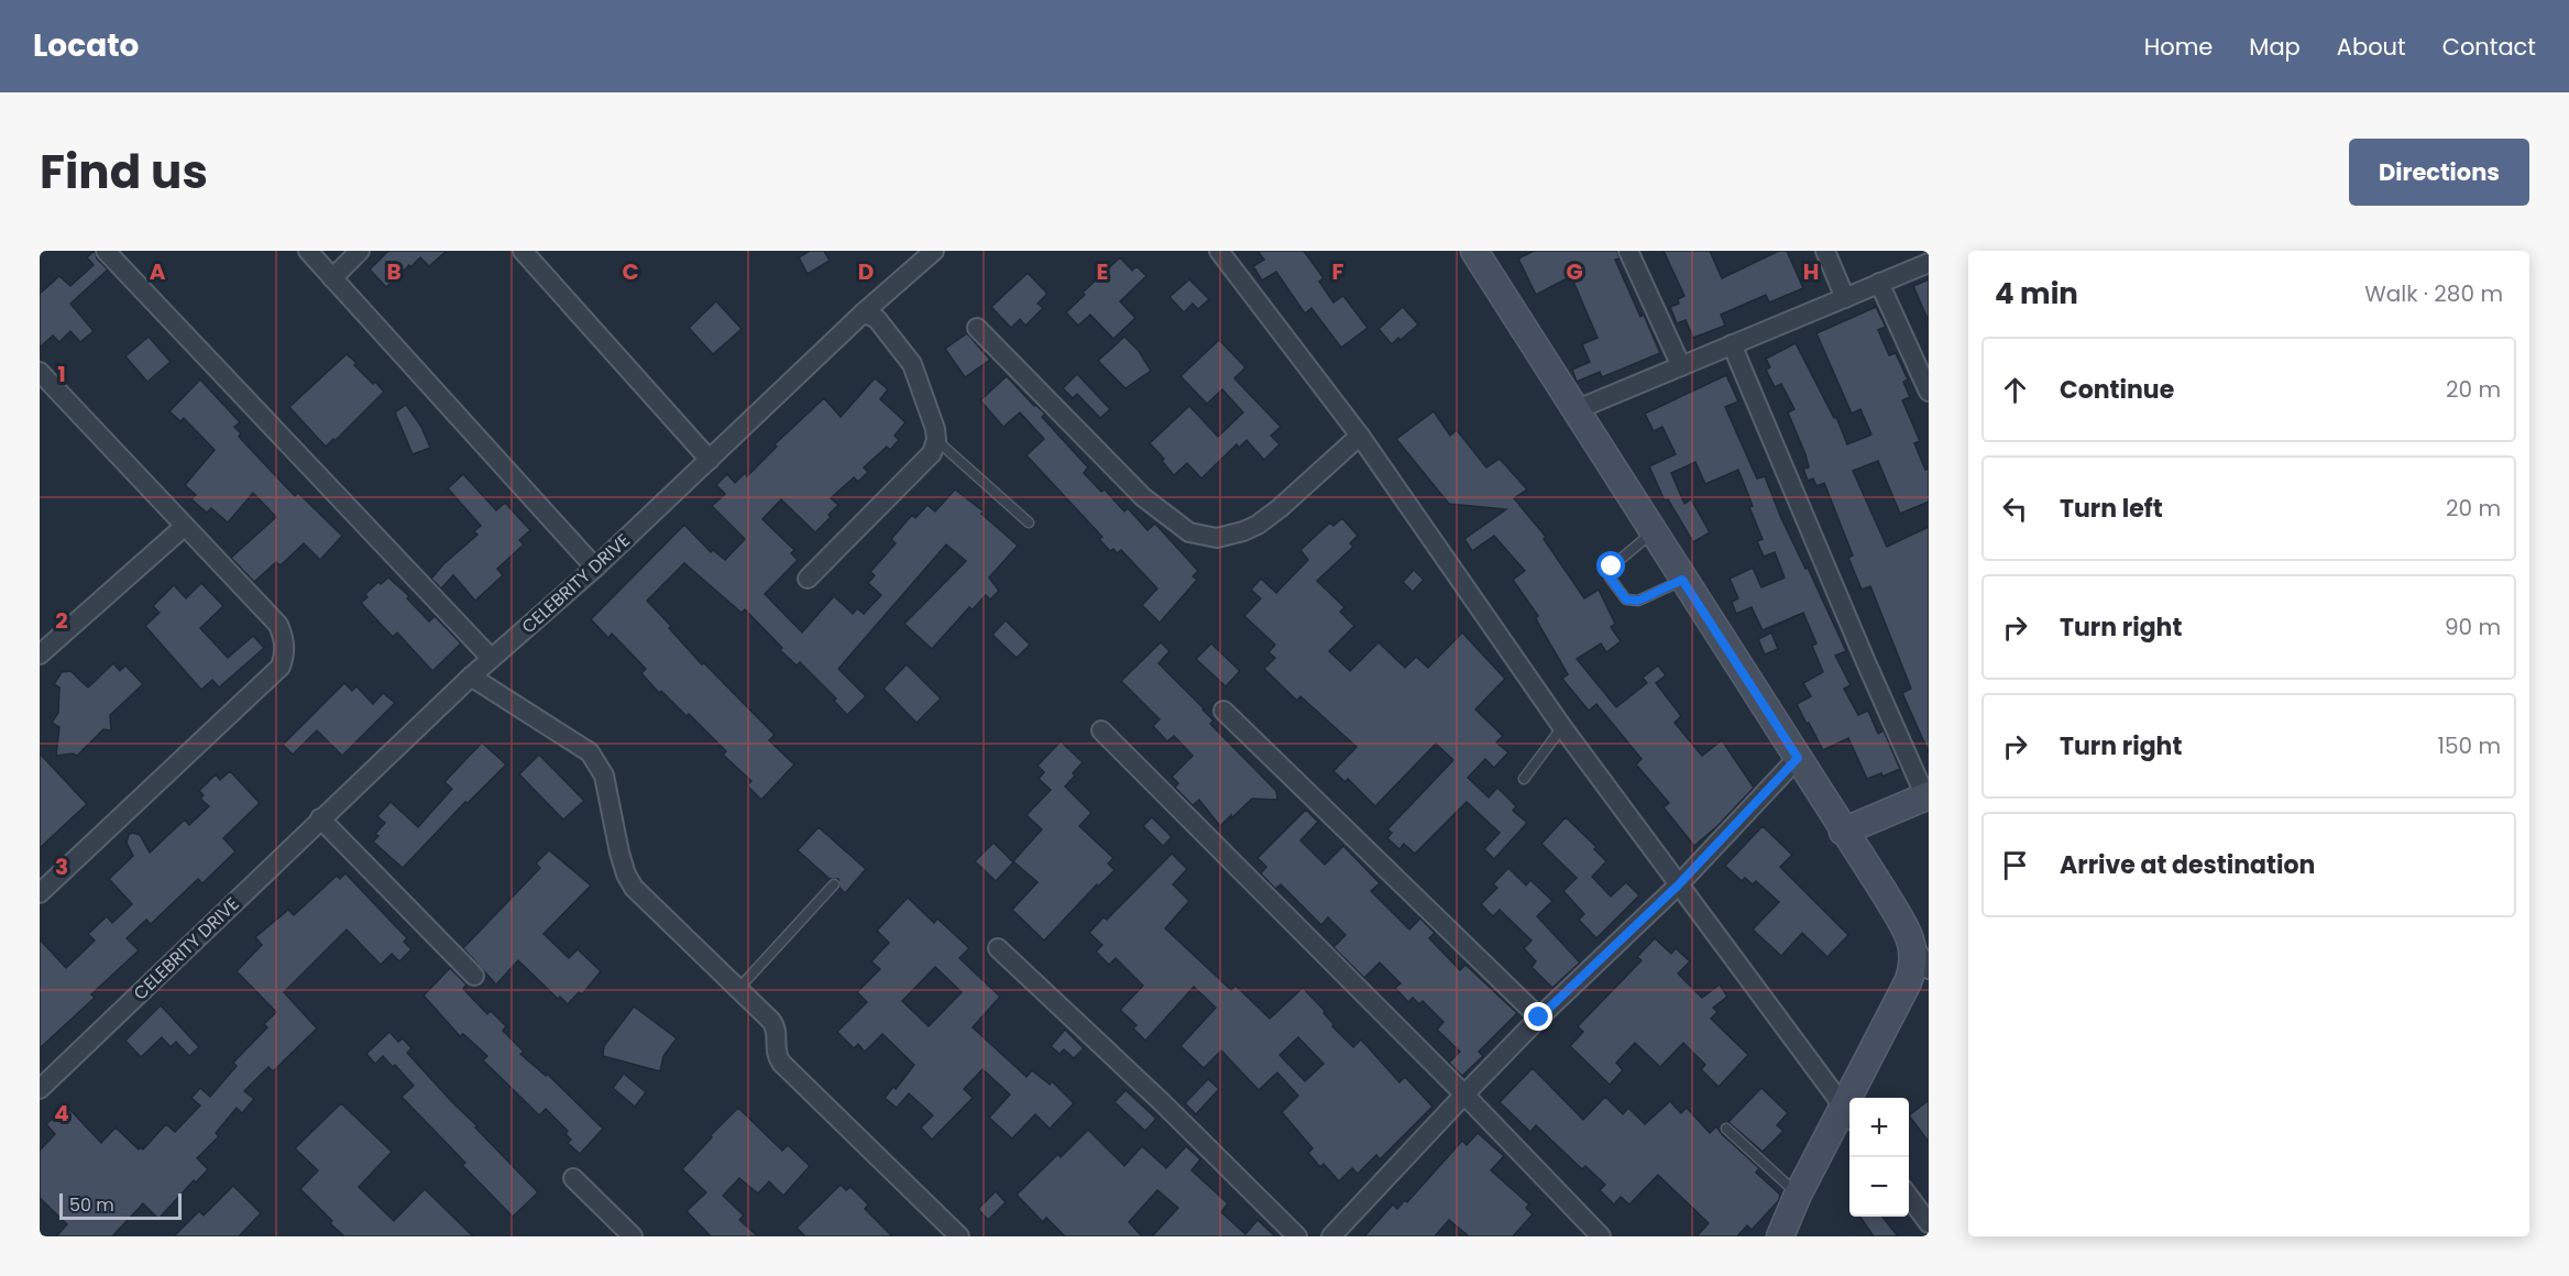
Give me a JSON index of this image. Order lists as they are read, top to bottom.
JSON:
{
  "streets": {
    "street": ["CELEBRITY DRIVE"]
  },
  "scale_bar": "50 m",
  "page": {
    "header": "Locato",
    "nav": [
      "Home",
      "Map",
      "About",
      "Contact"
    ],
    "title": "Find us",
    "buttons": "Directions",
    "heading": ["4 min", "Walk · 280 m"],
    "list": [
      ["Continue", "20 m"],
      ["Turn left", "20 m"],
      ["Turn right", "90 m"],
      ["Turn right", "150 m"],
      "Arrive at destination"
    ],
    "map_buttons": ["+", "−"],
    "scale": "50 m"
  },
  "grid": {
    "columns": [
      "A",
      "B",
      "C",
      "D",
      "E",
      "F",
      "G",
      "H"
    ],
    "rows": [
      "1",
      "2",
      "3",
      "4"
    ]
  }
}
